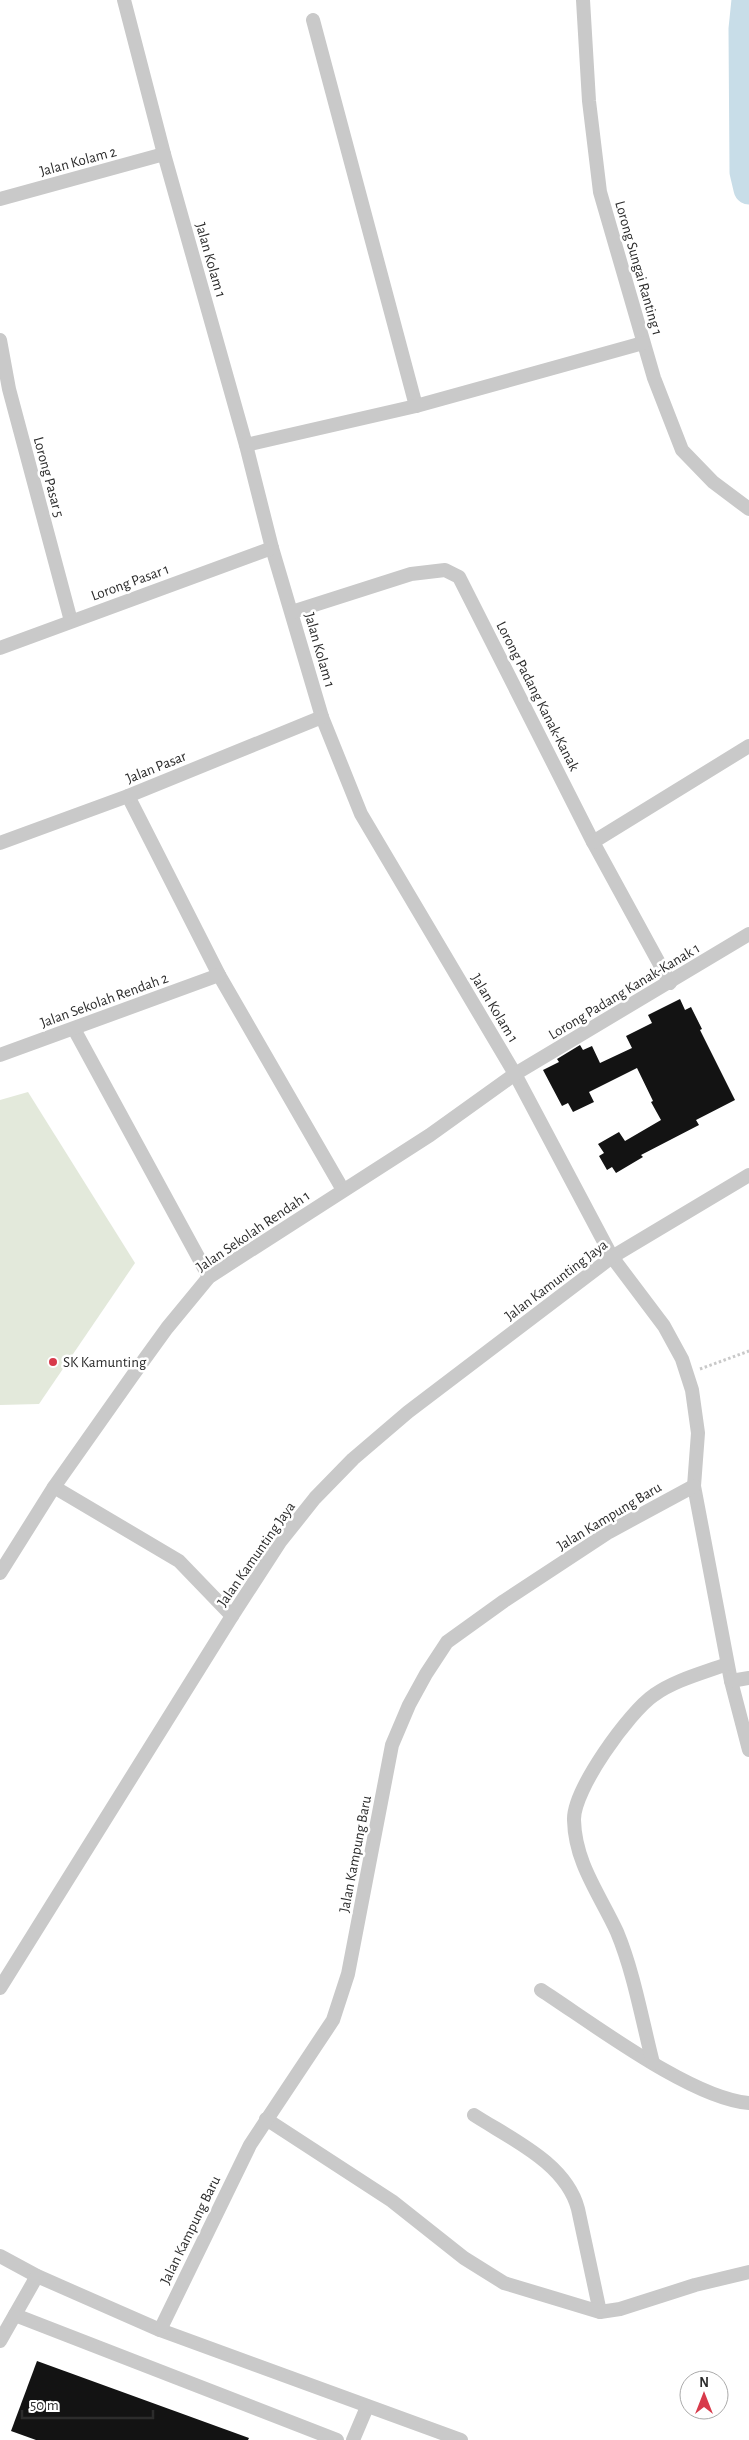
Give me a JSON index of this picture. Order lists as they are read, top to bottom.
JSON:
{
  "streets": {
    "street": [
      "Jalan Kolam 2",
      "Jalan Kolam 1",
      "Lorong Sungai Ranting 1",
      "Lorong Pasar 5",
      "Lorong Pasar 1",
      "Lorong Padang Kanak-Kanak",
      "Jalan Pasar",
      "Lorong Padang Kanak-Kanak 1",
      "Jalan Sekolah Rendah 2",
      "Jalan Sekolah Rendah 1",
      "Jalan Kamunting Jaya",
      "Jalan Kampung Baru"
    ]
  },
  "crossings": [
    ["Jalan Kolam 2", "Jalan Kolam 1"],
    ["Jalan Kolam 1", "Lorong Pasar 1"],
    ["Jalan Kolam 1", "Lorong Padang Kanak-Kanak"],
    ["Jalan Kolam 1", "Jalan Pasar"],
    ["Jalan Kolam 1", "Lorong Padang Kanak-Kanak 1"],
    ["Jalan Kolam 1", "Jalan Sekolah Rendah 1"],
    ["Jalan Kolam 1", "Jalan Kamunting Jaya"],
    ["Jalan Kolam 1", "Jalan Kampung Baru"],
    ["Lorong Pasar 5", "Lorong Pasar 1"],
    ["Lorong Padang Kanak-Kanak", "Lorong Padang Kanak-Kanak 1"],
    ["Lorong Padang Kanak-Kanak 1", "Jalan Sekolah Rendah 1"]
  ],
  "places": ["SK Kamunting"],
  "scale_bar": "50 m",
  "north": "top"
}
